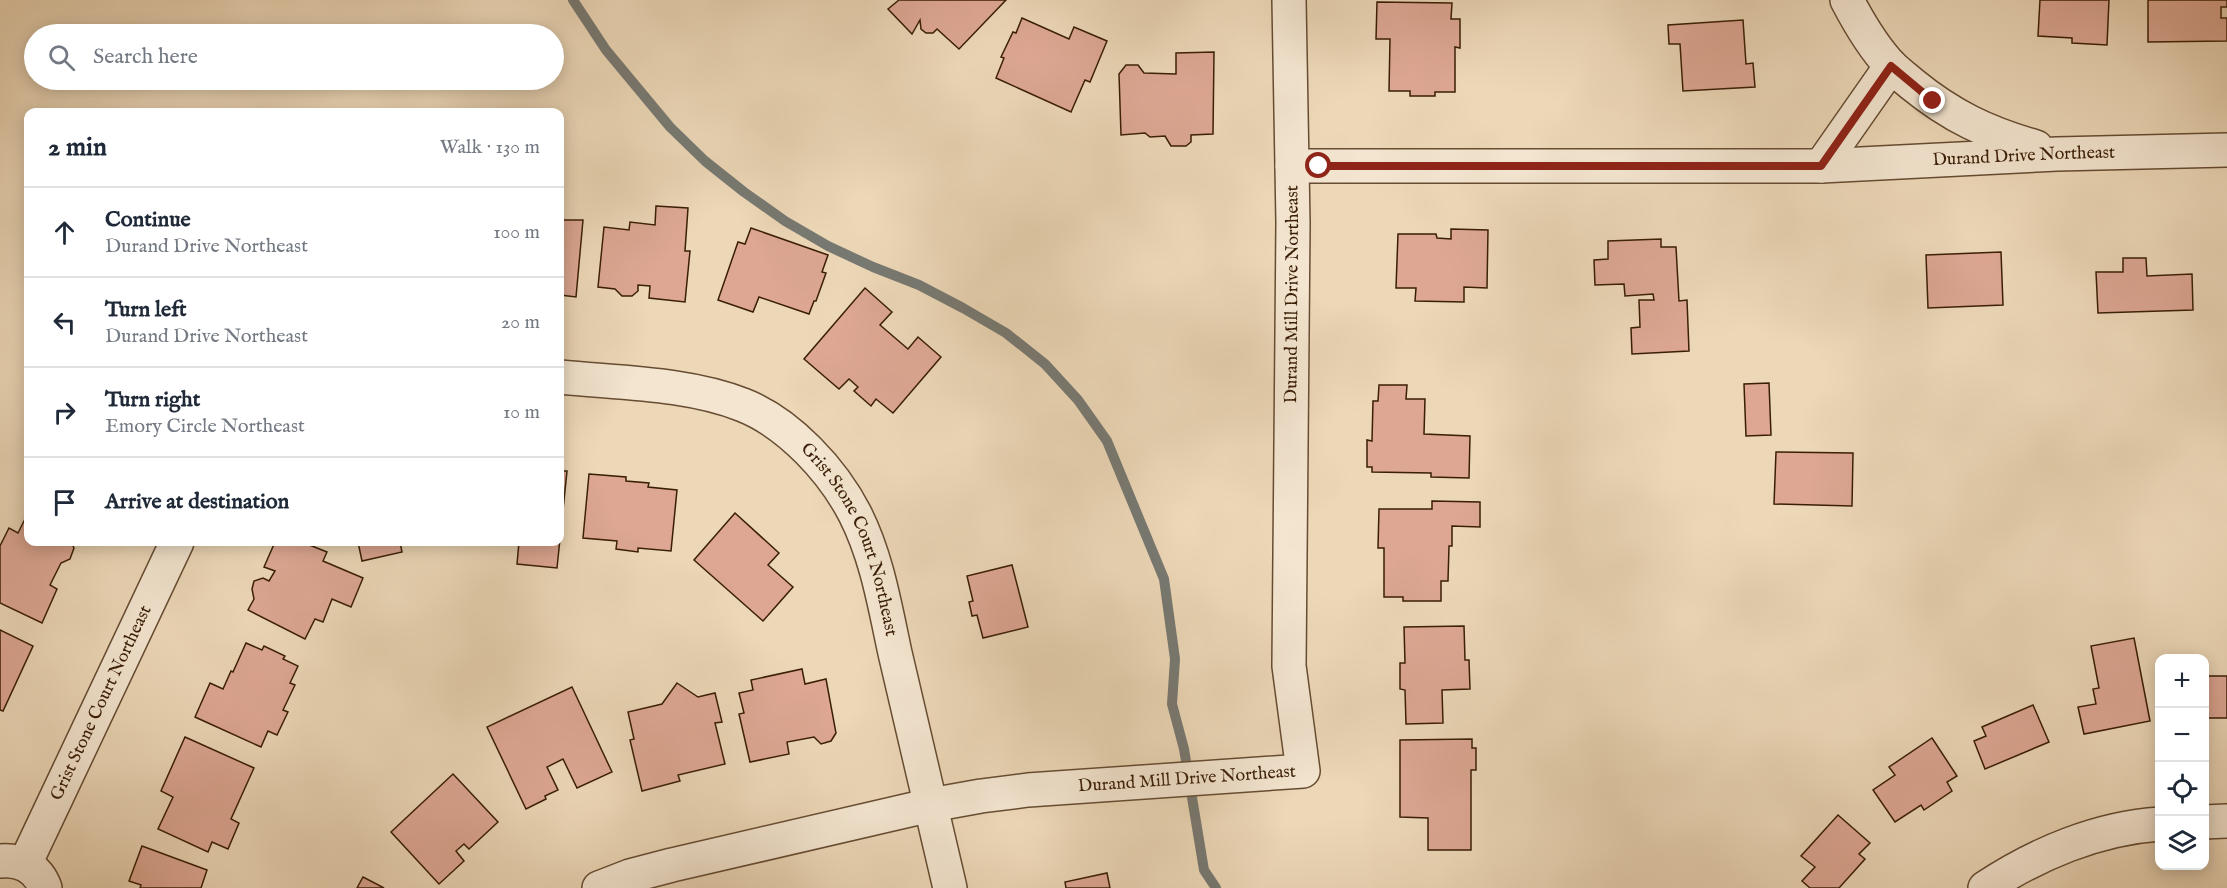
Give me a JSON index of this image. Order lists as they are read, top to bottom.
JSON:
{
  "streets": {
    "street": ["Durand Drive Northeast", "Durand Mill Drive Northeast", "Grist Stone Court Northeast"]
  },
  "crossings": [
    ["Durand Drive Northeast", "Durand Mill Drive Northeast"],
    ["Durand Mill Drive Northeast", "Grist Stone Court Northeast"]
  ],
  "page": {
    "search": "Search here",
    "heading": ["2 min", "Walk · 130 m"],
    "list": [
      ["Continue", "Durand Drive Northeast", "100 m"],
      ["Turn left", "Durand Drive Northeast", "20 m"],
      ["Turn right", "Emory Circle Northeast", "10 m"],
      "Arrive at destination"
    ],
    "map_buttons": ["+", "−"]
  }
}
